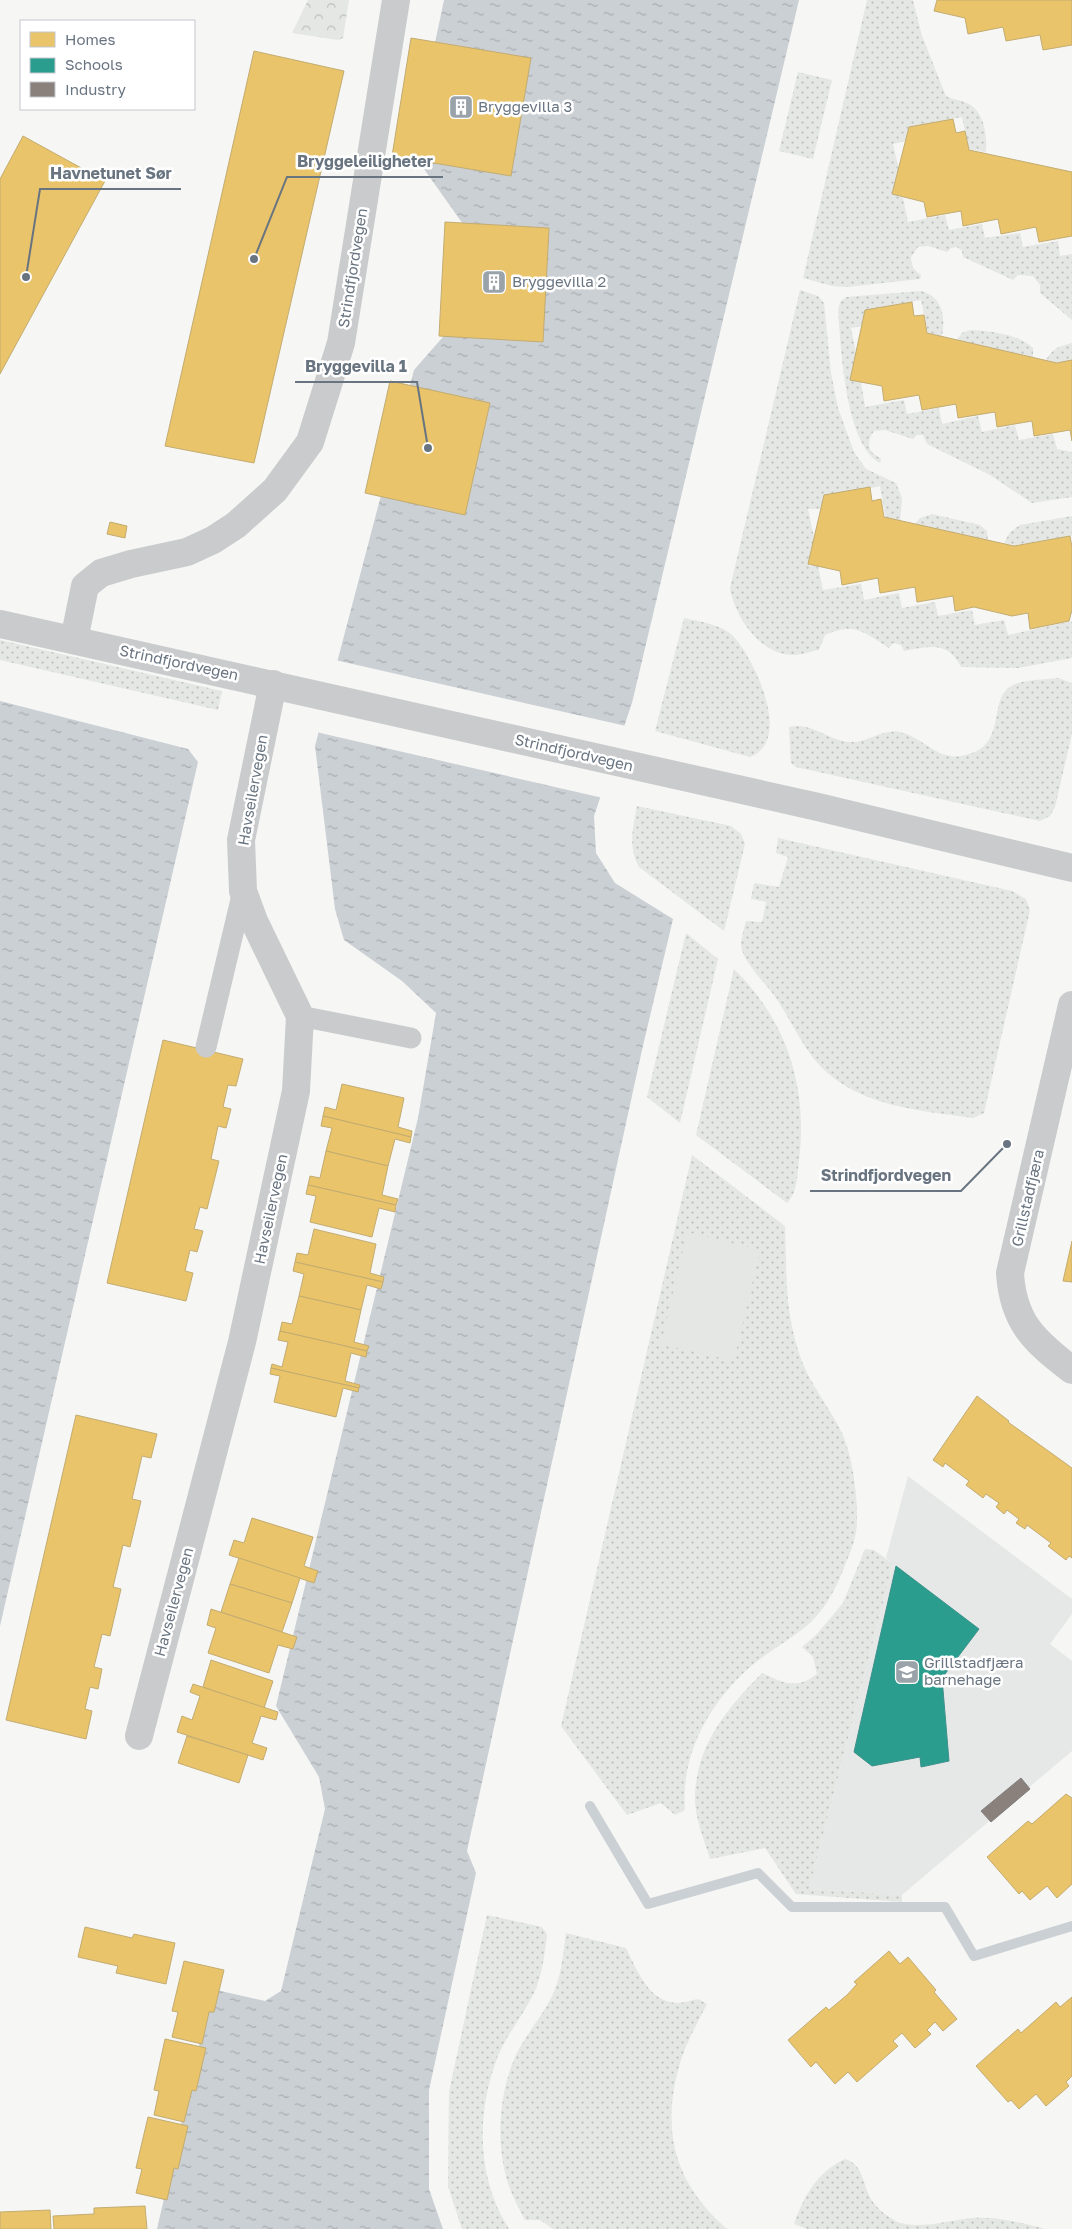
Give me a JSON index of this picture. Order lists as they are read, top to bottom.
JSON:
{
  "streets": {
    "street": ["Strindfjordvegen", "Havseilervegen", "Grillstadfjæra"]
  },
  "crossings": [
    ["Strindfjordvegen", "Havseilervegen"]
  ],
  "places": {
    "building": ["Bryggevilla 3", "Bryggevilla 2"],
    "other": [
      "Bryggeleiligheter",
      "Havnetunet Sør",
      "Bryggevilla 1",
      "Strindfjordvegen"
    ],
    "school or university": ["Grillstadfjæra barnehage"]
  },
  "legend": ["Homes", "Schools", "Industry"]
}
